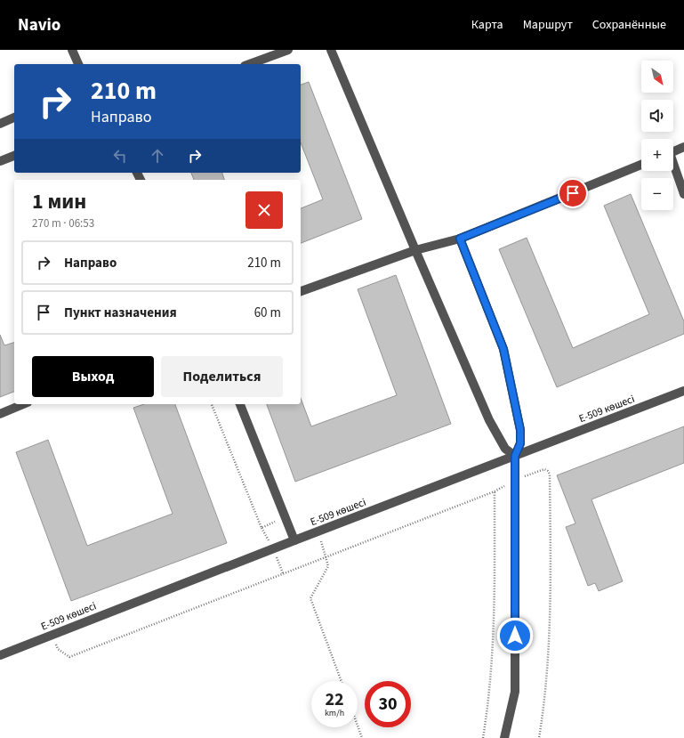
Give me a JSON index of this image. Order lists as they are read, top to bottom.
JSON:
{
  "streets": {
    "street": ["Е-509 көшесі"]
  },
  "north": "bottom right",
  "page": {
    "header": "Navio",
    "nav": ["Карта", "Маршрут", "Сохранённые"],
    "map_buttons": ["+", "−"],
    "turn": ["210 m", "Направо"],
    "heading": ["1 мин", "270 m · 06:53"],
    "list": [
      {
        "name": "Направо",
        "value": "210 m"
      },
      {
        "name": "Пункт назначения",
        "value": "60 m"
      }
    ],
    "buttons": ["Выход", "Поделиться"],
    "speed": "22 km/h",
    "limit": "30"
  }
}
